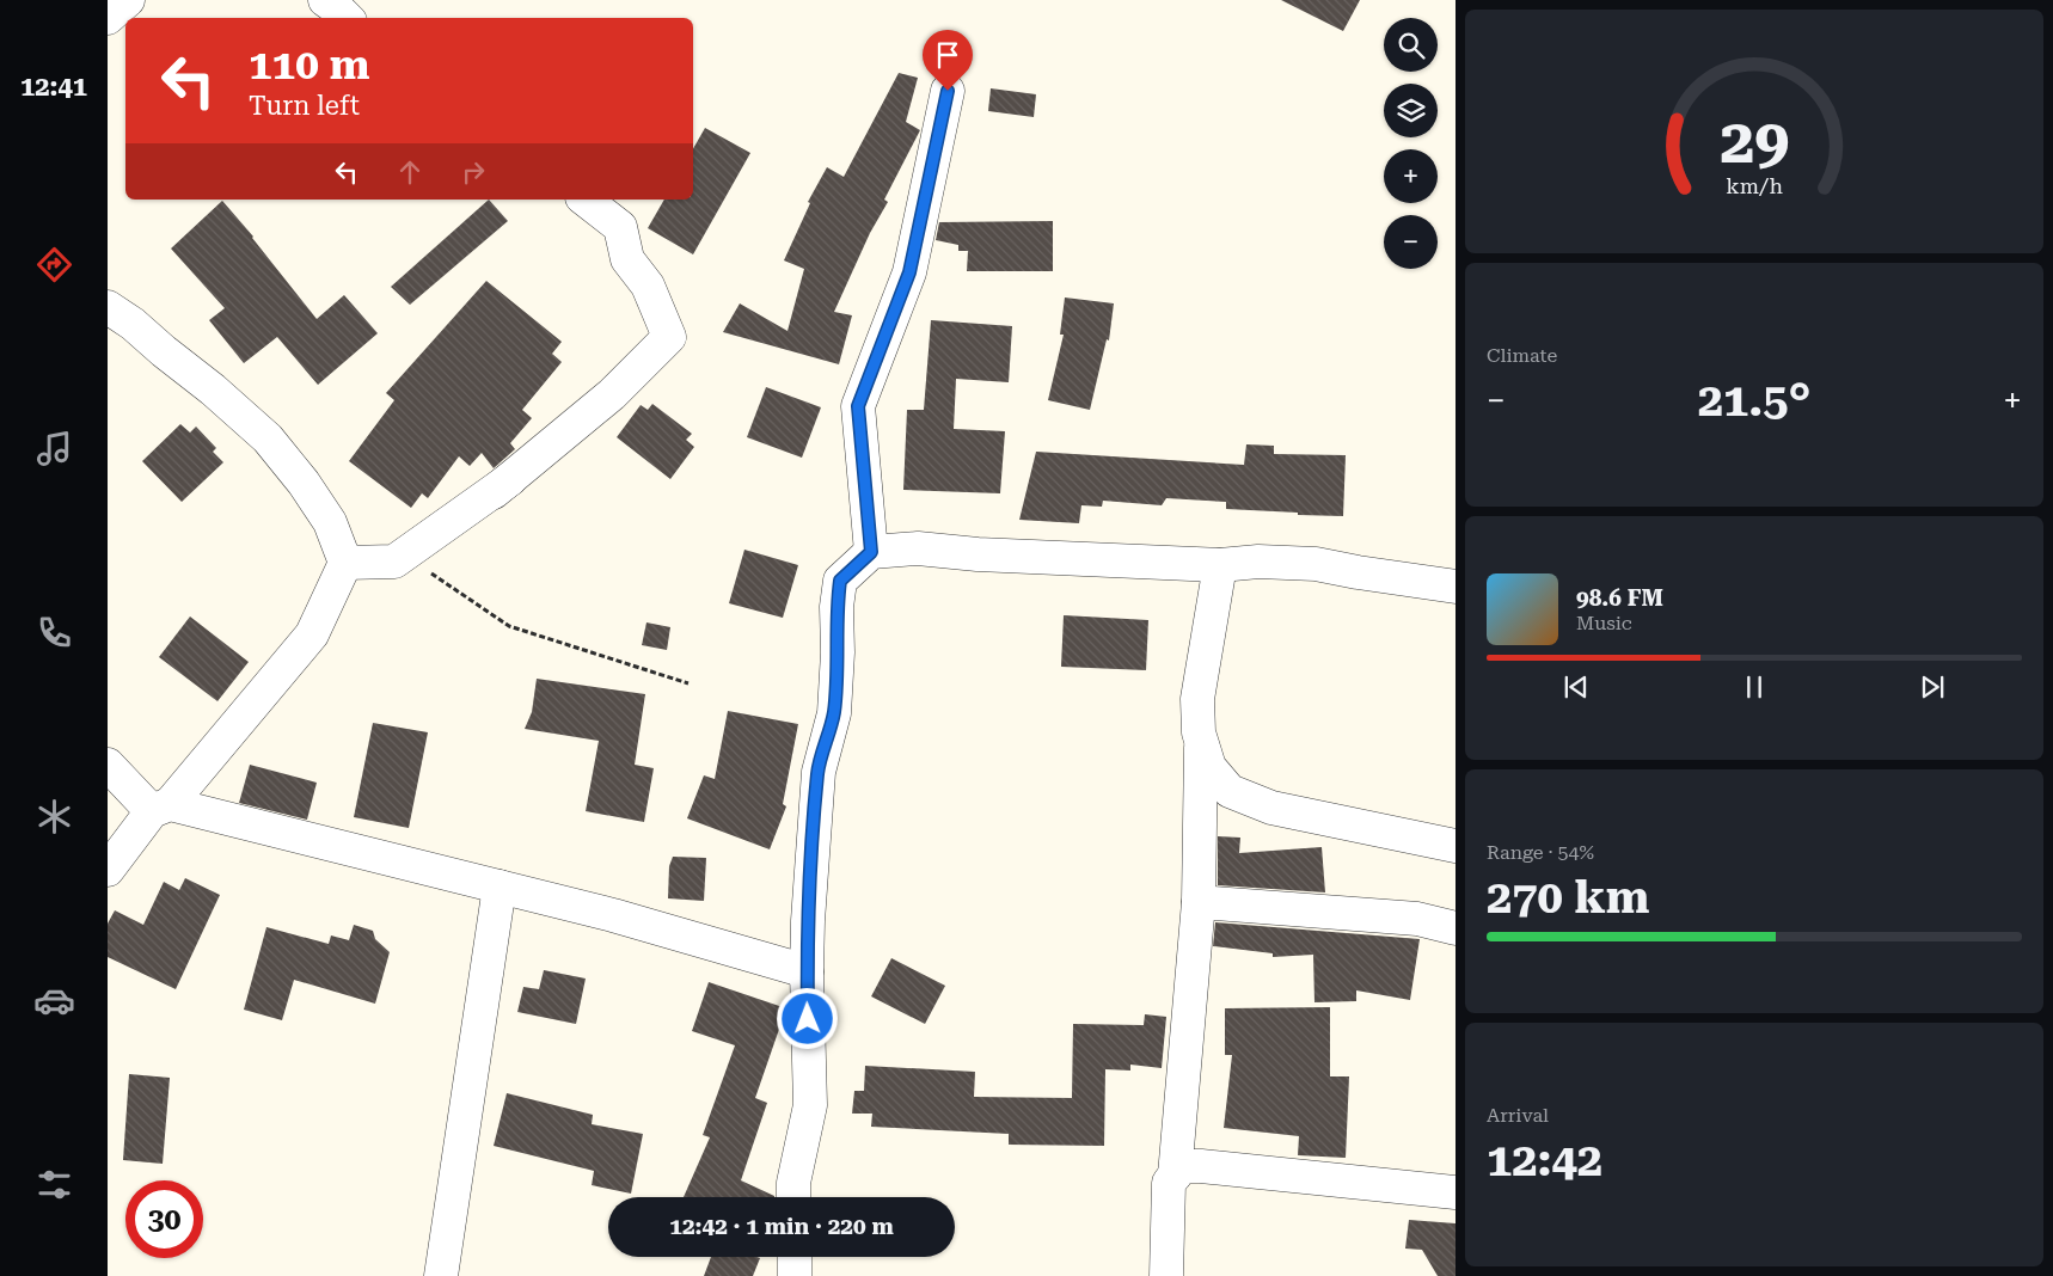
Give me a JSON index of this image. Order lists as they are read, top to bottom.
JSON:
{
  "page": {
    "tabs": "12:41",
    "map_buttons": ["+", "−"],
    "turn": ["110 m", "Turn left"],
    "tile": [
      "Climate",
      ["Range · 54%", "270 km"],
      ["Arrival", "12:42"]
    ],
    "heat": ["−", "21.5°", "+"],
    "song": ["98.6 FM", "Music"],
    "limit": "30",
    "trip": "12:42 · 1 min · 220 m",
    "gauge": ["29", "km/h"]
  }
}
